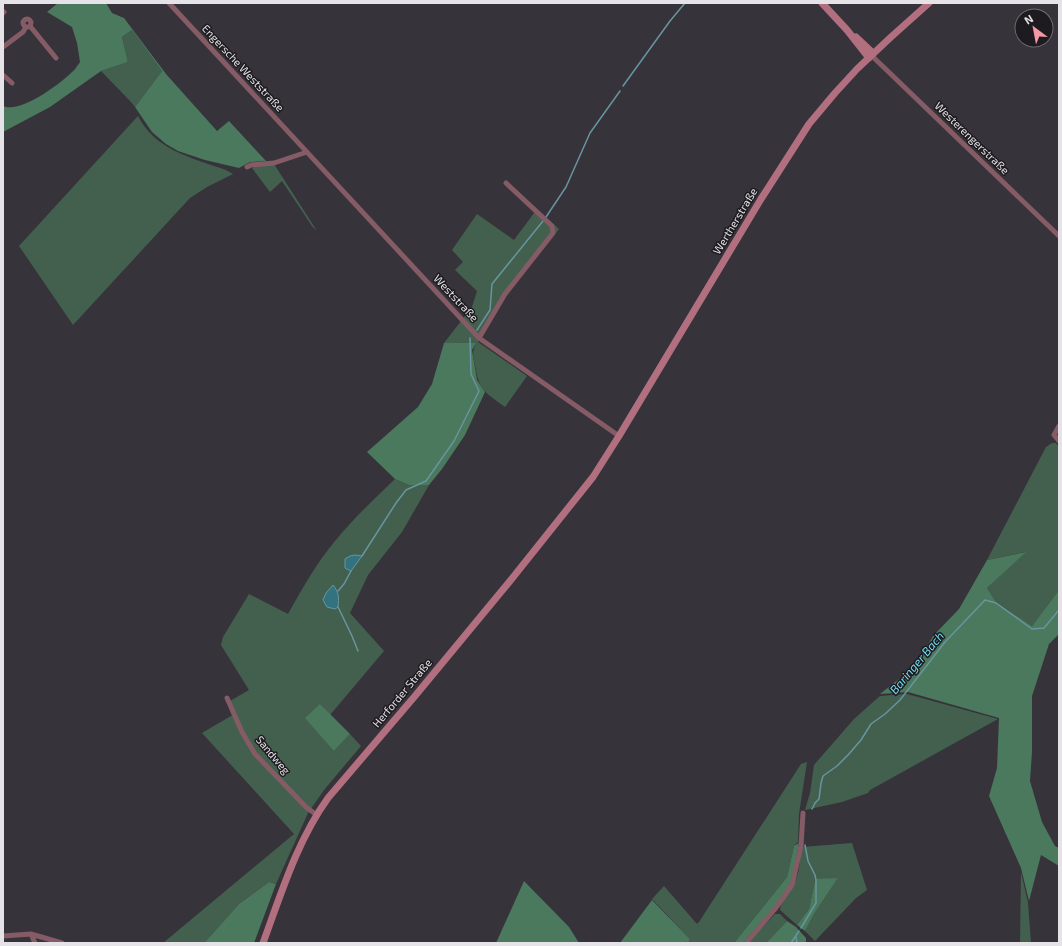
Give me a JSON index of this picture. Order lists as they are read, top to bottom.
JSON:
{
  "streets": {
    "main road": ["Westerengerstraße", "Wertherstraße", "Herforder Straße"],
    "street": ["Engersche Weststraße", "Weststraße", "Sandweg"]
  },
  "crossings": [
    ["Engersche Weststraße", "Weststraße"],
    ["Westerengerstraße", "Wertherstraße"],
    ["Wertherstraße", "Weststraße"],
    ["Wertherstraße", "Herforder Straße"],
    ["Herforder Straße", "Sandweg"]
  ],
  "water": ["Baringer Bach"],
  "north": "top left"
}
